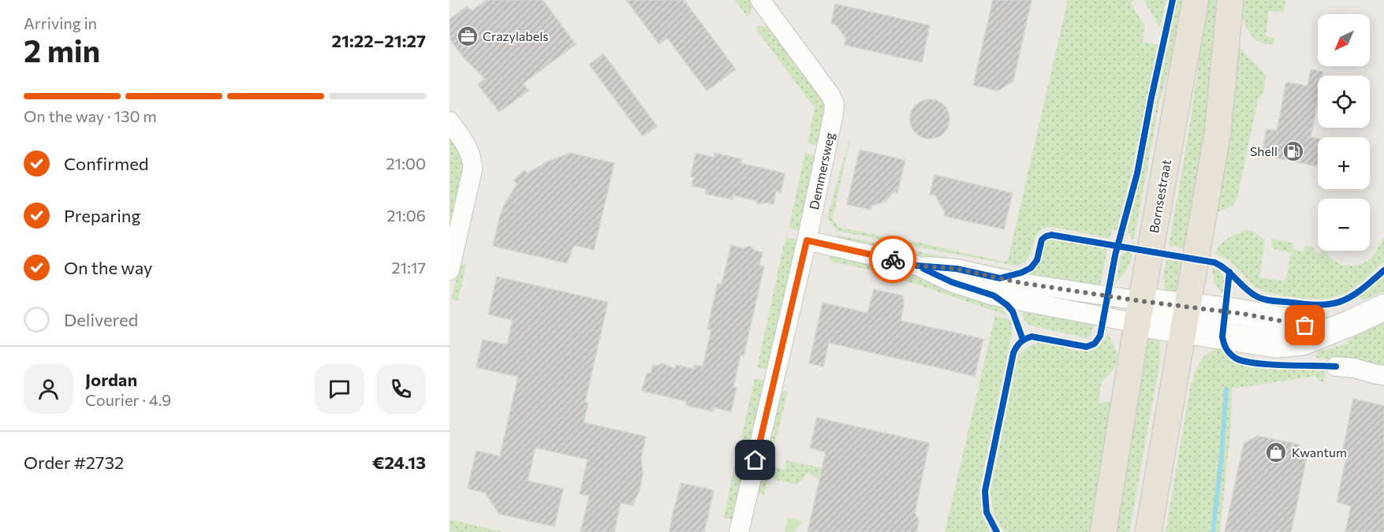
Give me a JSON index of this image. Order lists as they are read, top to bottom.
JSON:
{
  "streets": {
    "main road": ["Bornsestraat"],
    "street": ["Demmersweg"]
  },
  "places": {
    "office": ["Crazylabels"],
    "fuel station": ["Shell"],
    "shop": ["Kwantum"]
  },
  "north": "bottom left",
  "page": {
    "heading": ["2 min", "Arriving in", "21:22–21:27"],
    "panel": [
      "Jordan",
      "Courier · 4.9",
      "Order #2732",
      "€24.13"
    ],
    "map_buttons": ["+", "−"],
    "bar": "On the way · 130 m",
    "list": [
      ["Confirmed", "21:00"],
      ["Preparing", "21:06"],
      ["On the way", "21:17"],
      "Delivered"
    ]
  }
}
